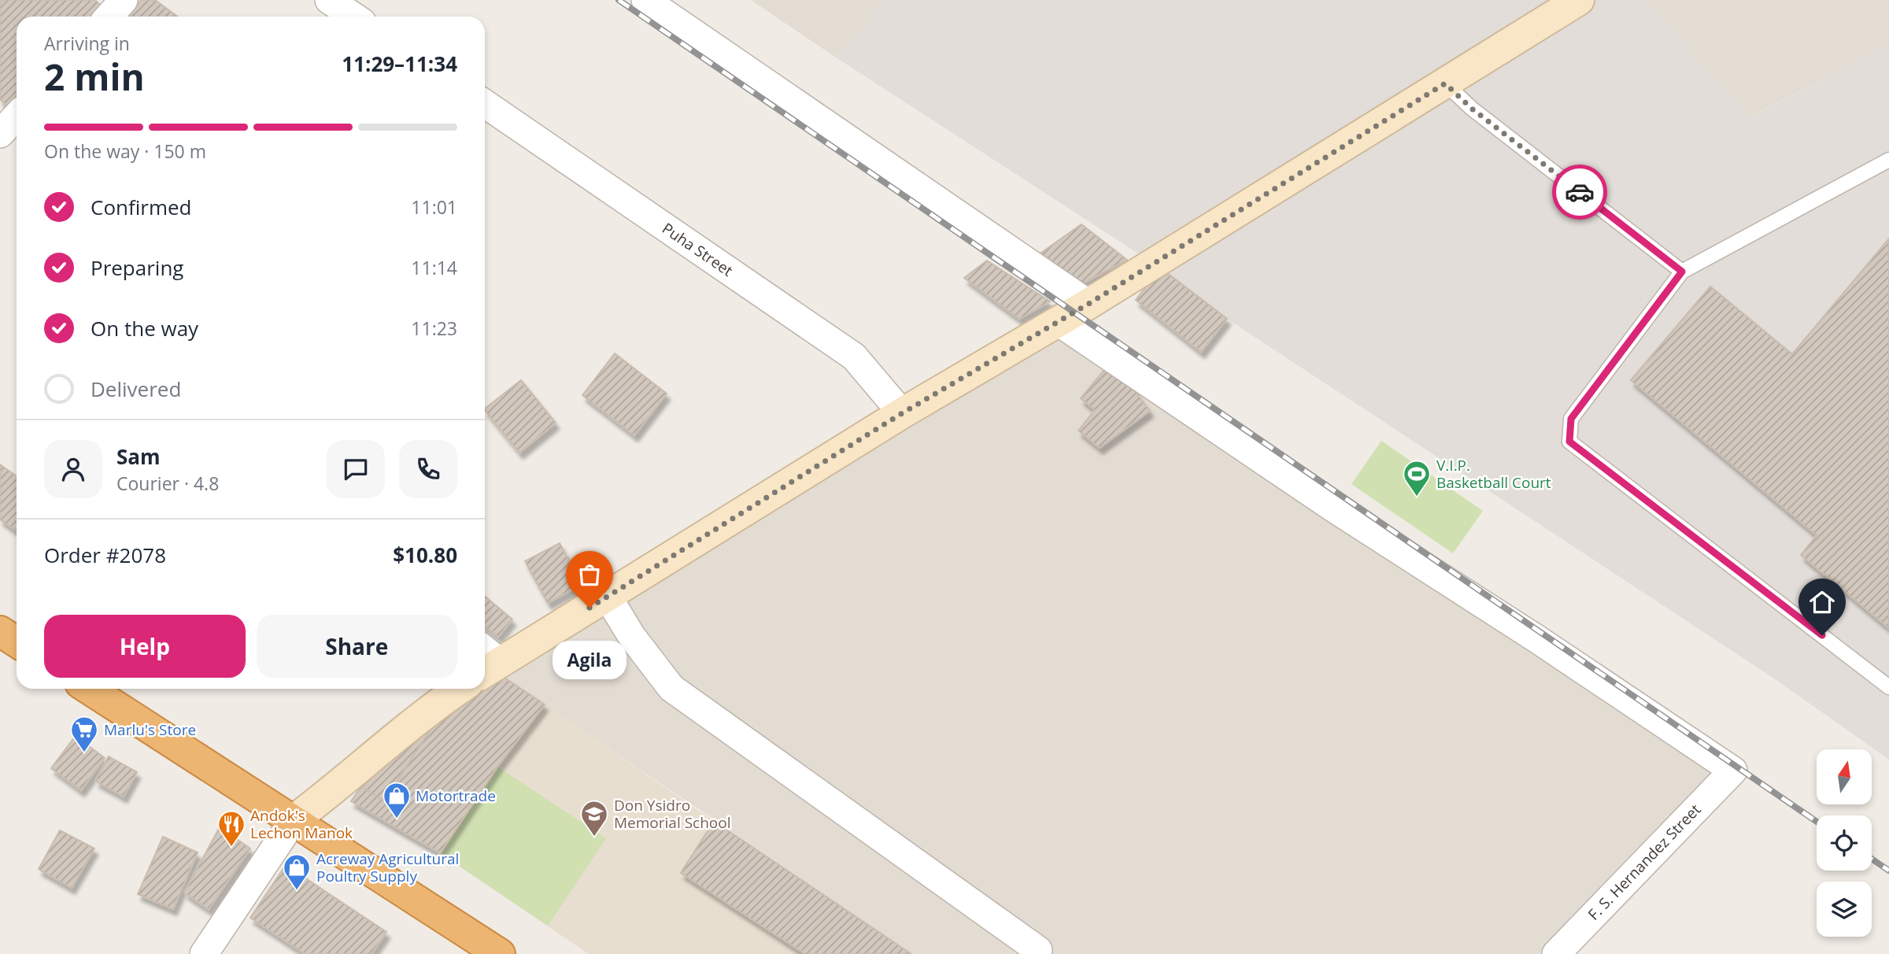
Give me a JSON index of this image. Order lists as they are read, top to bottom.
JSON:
{
  "streets": {
    "street": ["Puha Street", "F. S. Hernandez Street"]
  },
  "places": {
    "sports": ["V.I.P. Basketball Court"],
    "other": ["Agila"],
    "supermarket": ["Marlu's Store"],
    "shop": ["Motortrade", "Acreway Agricultural Poultry Supply"],
    "school or university": ["Don Ysidro Memorial School"],
    "restaurant": ["Andok's Lechon Manok"]
  },
  "north": "top",
  "page": {
    "heading": ["2 min", "Arriving in", "11:29–11:34"],
    "panel": [
      "Sam",
      "Courier · 4.8",
      "Order #2078",
      "$10.80"
    ],
    "bar": "On the way · 150 m",
    "list": [
      ["Confirmed", "11:01"],
      ["Preparing", "11:14"],
      ["On the way", "11:23"],
      "Delivered"
    ],
    "buttons": ["Help", "Share"],
    "bubble": "Agila"
  }
}
